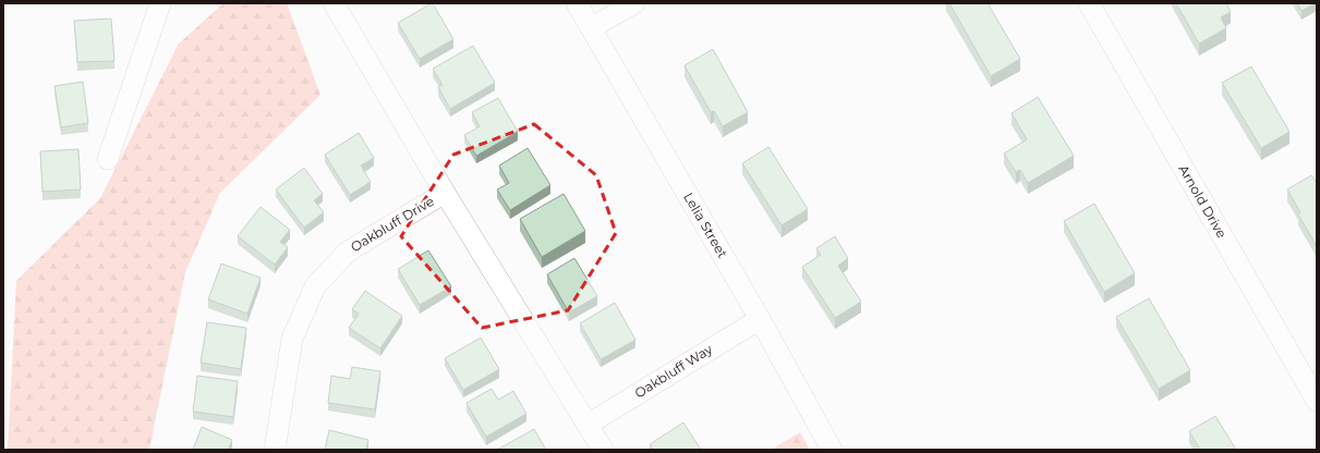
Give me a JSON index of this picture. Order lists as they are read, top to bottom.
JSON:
{
  "streets": {
    "street": [
      "Arnold Drive",
      "Oakbluff Drive",
      "Lelia Street",
      "Oakbluff Way"
    ]
  },
  "crossings": [
    ["Oakbluff Drive", "Oakbluff Way"],
    ["Lelia Street", "Oakbluff Way"]
  ]
}
